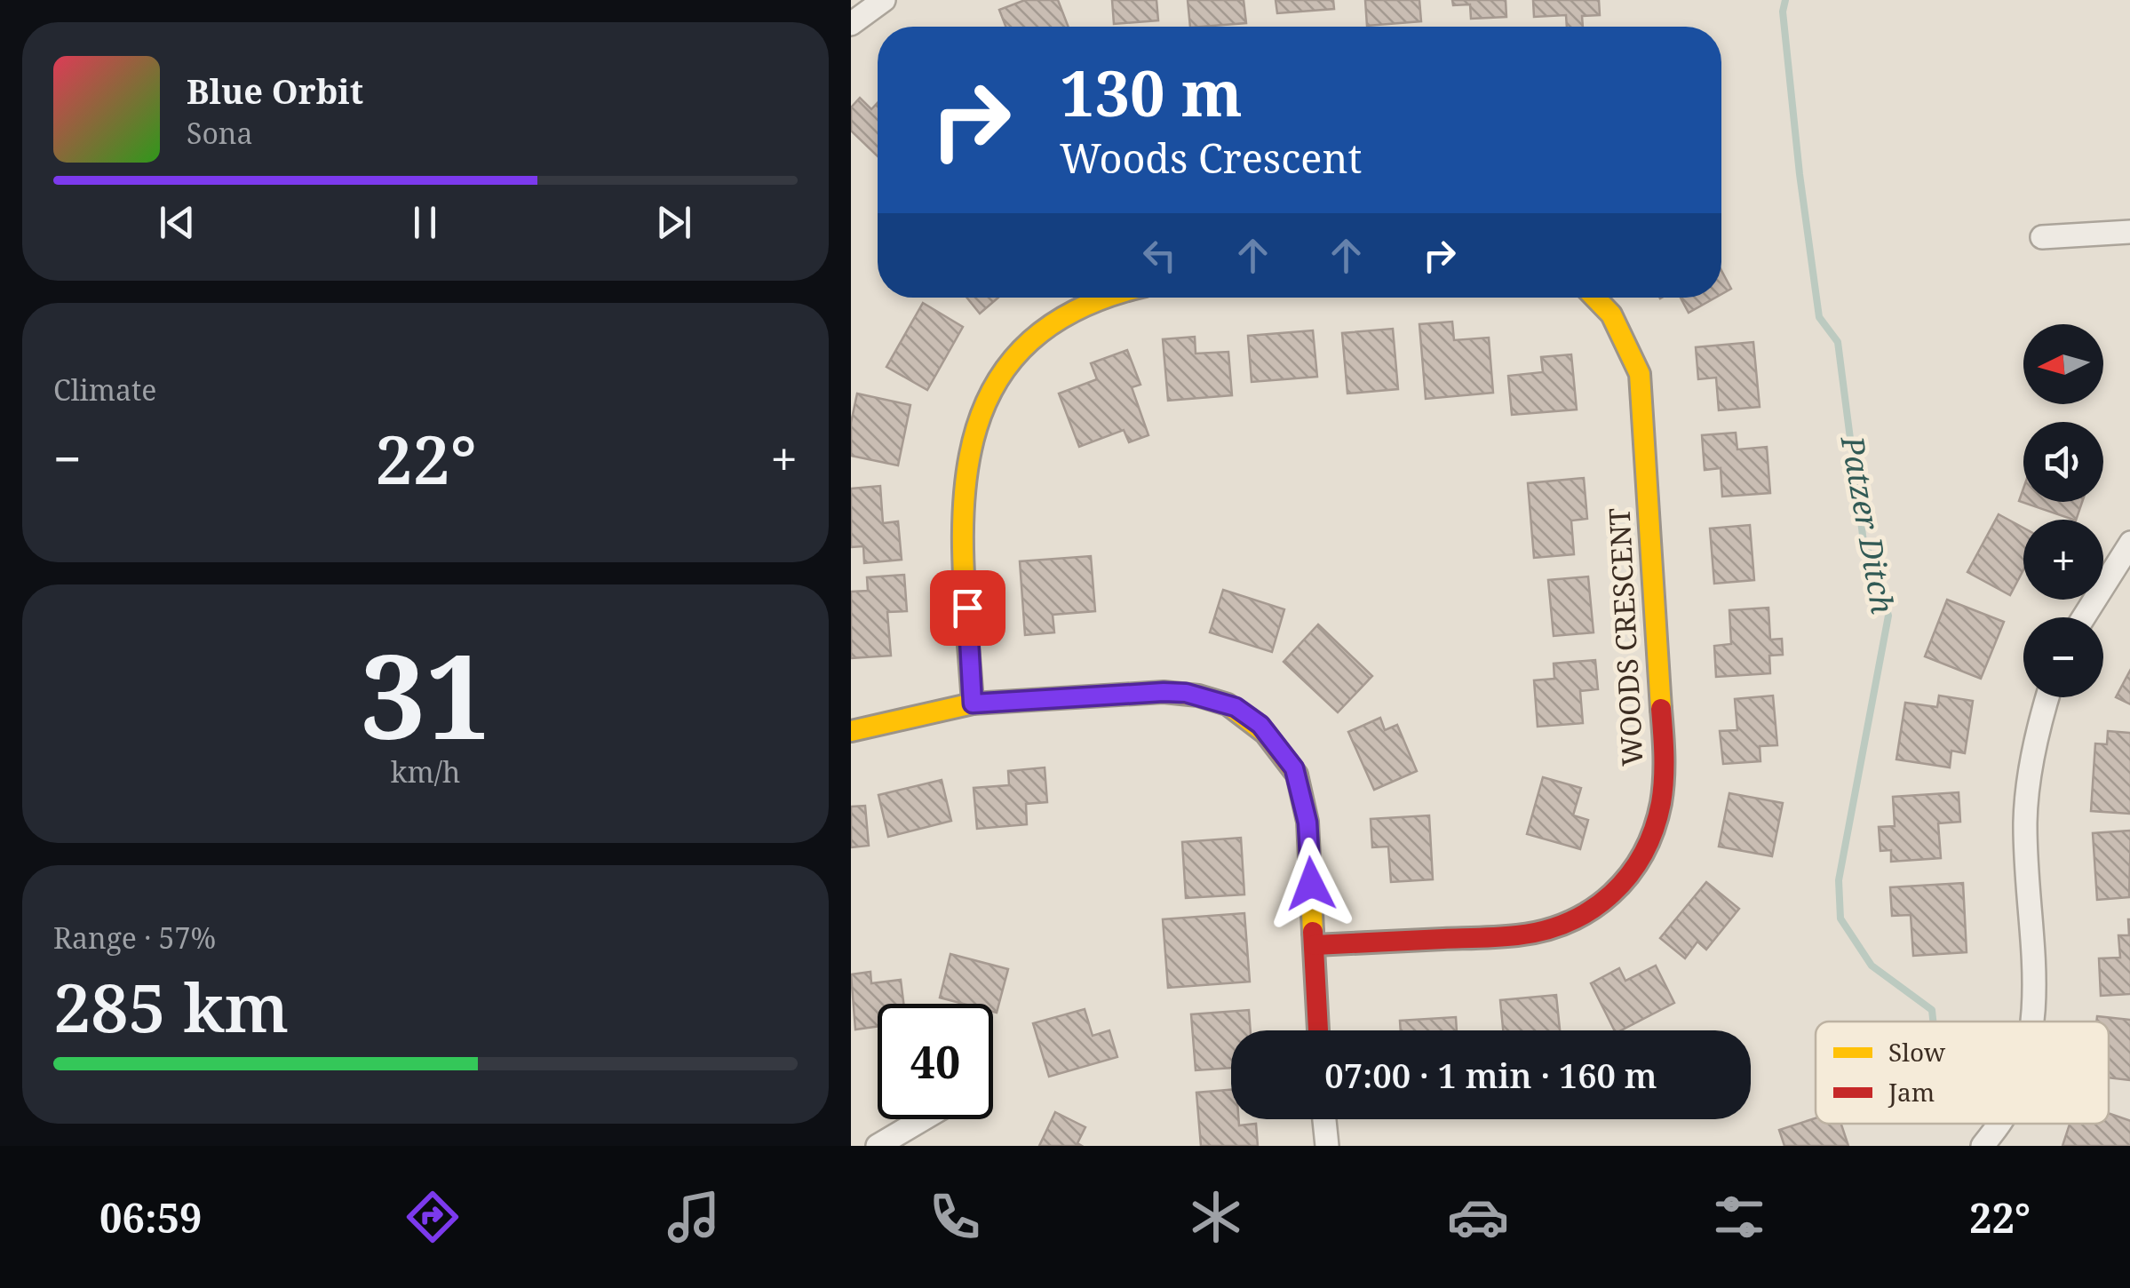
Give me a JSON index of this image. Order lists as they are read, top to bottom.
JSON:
{
  "streets": {
    "street": ["WOODS CRESCENT"]
  },
  "water": ["Patzer Ditch"],
  "legend": ["Slow", "Jam"],
  "north": "left",
  "page": {
    "turn": ["130 m", "Woods Crescent"],
    "song": ["Blue Orbit", "Sona"],
    "tile": [
      "Climate",
      ["31", "km/h"],
      ["Range · 57%", "285 km"]
    ],
    "map_buttons": ["+", "−"],
    "heat": ["−", "22°", "+"],
    "limit": "40",
    "trip": "07:00 · 1 min · 160 m",
    "tabs": ["06:59", "22°"]
  }
}
